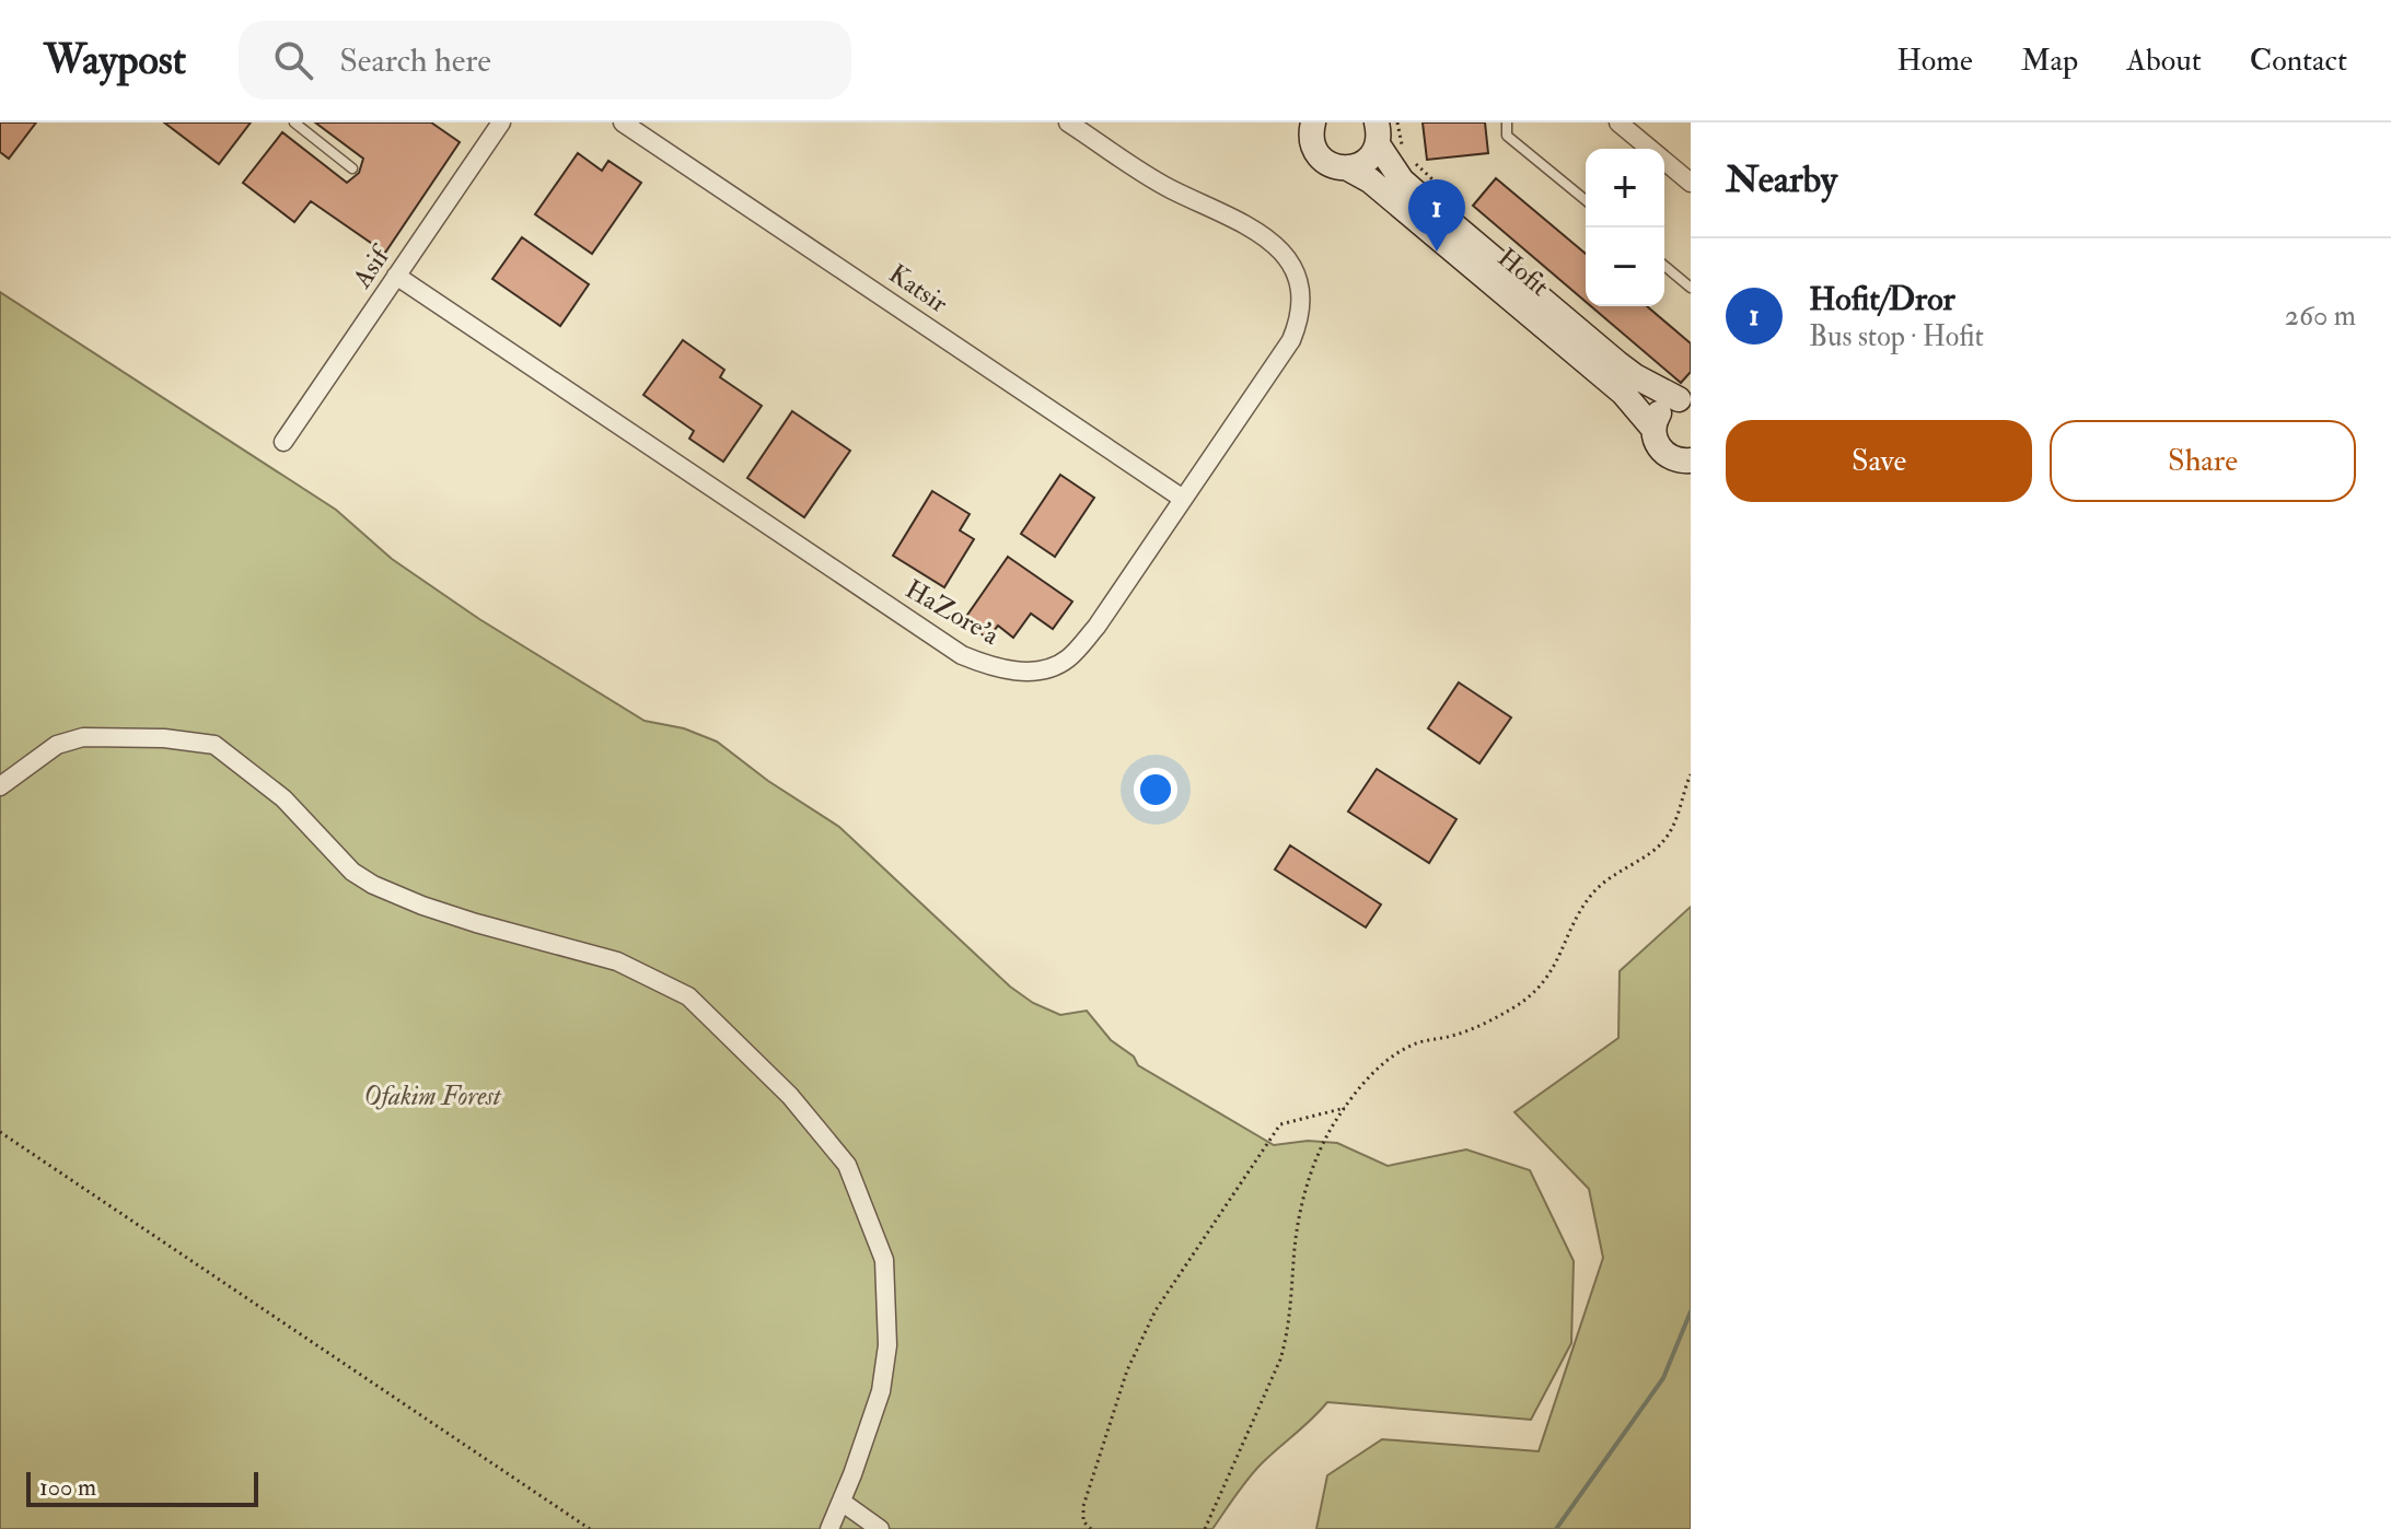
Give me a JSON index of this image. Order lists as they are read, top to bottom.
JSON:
{
  "streets": {
    "main road": ["Hofit"],
    "street": ["Asif", "Katsir", "HaZore'a"]
  },
  "crossings": [
    ["Asif", "HaZore'a"],
    ["Katsir", "HaZore'a"]
  ],
  "parks": ["Ofakim Forest"],
  "scale_bar": "100 m",
  "page": {
    "header": "Waypost",
    "search": "Search here",
    "nav": [
      "Home",
      "Map",
      "About",
      "Contact"
    ],
    "heading": "Nearby",
    "map_buttons": ["+", "−"],
    "pins": "1",
    "list": [
      {
        "mark": "1",
        "name": "Hofit/Dror",
        "note": "Bus stop · Hofit",
        "value": "260 m"
      }
    ],
    "buttons": ["Save", "Share"],
    "scale": "100 m"
  }
}
